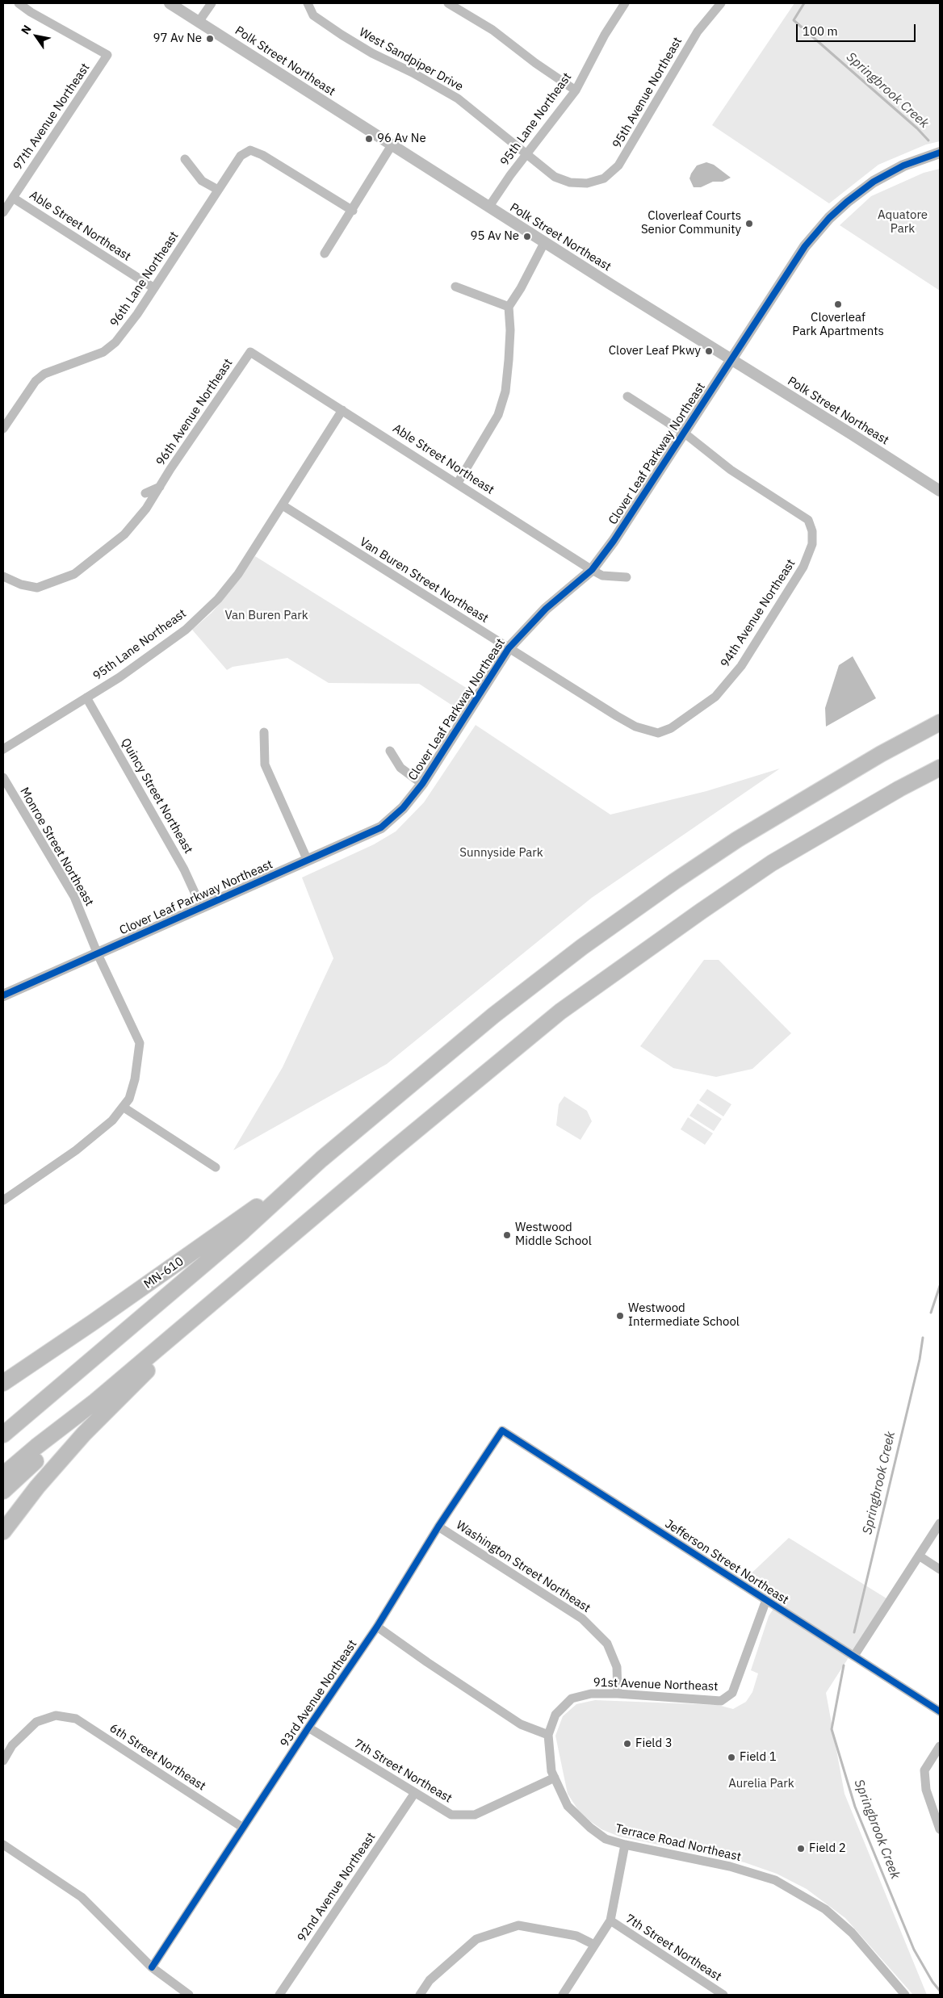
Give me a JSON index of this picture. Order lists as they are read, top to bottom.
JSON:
{
  "streets": {
    "highway": ["MN-610"],
    "street": [
      "West Sandpiper Drive",
      "Polk Street Northeast",
      "95th Avenue Northeast",
      "97th Avenue Northeast",
      "95th Lane Northeast",
      "Able Street Northeast",
      "96th Lane Northeast",
      "96th Avenue Northeast",
      "Clover Leaf Parkway Northeast",
      "Van Buren Street Northeast",
      "94th Avenue Northeast",
      "Quincy Street Northeast",
      "Monroe Street Northeast",
      "Jefferson Street Northeast",
      "Washington Street Northeast",
      "91st Avenue Northeast",
      "93rd Avenue Northeast",
      "6th Street Northeast",
      "7th Street Northeast",
      "Terrace Road Northeast",
      "92nd Avenue Northeast"
    ]
  },
  "crossings": [
    ["West Sandpiper Drive", "95th Avenue Northeast"],
    ["West Sandpiper Drive", "95th Lane Northeast"],
    ["Polk Street Northeast", "95th Lane Northeast"],
    ["Polk Street Northeast", "Clover Leaf Parkway Northeast"],
    ["97th Avenue Northeast", "Able Street Northeast"],
    ["95th Lane Northeast", "Able Street Northeast"],
    ["95th Lane Northeast", "Van Buren Street Northeast"],
    ["95th Lane Northeast", "Quincy Street Northeast"],
    ["Able Street Northeast", "96th Lane Northeast"],
    ["Able Street Northeast", "96th Avenue Northeast"],
    ["Able Street Northeast", "Clover Leaf Parkway Northeast"],
    ["Clover Leaf Parkway Northeast", "Van Buren Street Northeast"],
    ["Clover Leaf Parkway Northeast", "94th Avenue Northeast"],
    ["Clover Leaf Parkway Northeast", "Quincy Street Northeast"],
    ["Clover Leaf Parkway Northeast", "Monroe Street Northeast"],
    ["Van Buren Street Northeast", "94th Avenue Northeast"],
    ["Jefferson Street Northeast", "91st Avenue Northeast"],
    ["Jefferson Street Northeast", "93rd Avenue Northeast"],
    ["Washington Street Northeast", "91st Avenue Northeast"],
    ["Washington Street Northeast", "93rd Avenue Northeast"],
    ["91st Avenue Northeast", "Terrace Road Northeast"],
    ["93rd Avenue Northeast", "6th Street Northeast"],
    ["93rd Avenue Northeast", "7th Street Northeast"],
    ["7th Street Northeast", "Terrace Road Northeast"],
    ["7th Street Northeast", "92nd Avenue Northeast"]
  ],
  "water": ["Springbrook Creek"],
  "parks": [
    "Aquatore Park",
    "Van Buren Park",
    "Sunnyside Park",
    "Aurelia Park"
  ],
  "places": [
    "97 Av Ne",
    "96 Av Ne",
    "Cloverleaf Courts Senior Community",
    "95 Av Ne",
    "Cloverleaf Park Apartments",
    "Clover Leaf Pkwy",
    "Westwood Middle School",
    "Westwood Intermediate School",
    "Field 3",
    "Field 1",
    "Field 2"
  ],
  "scale_bar": "100 m",
  "north": "top left"
}
